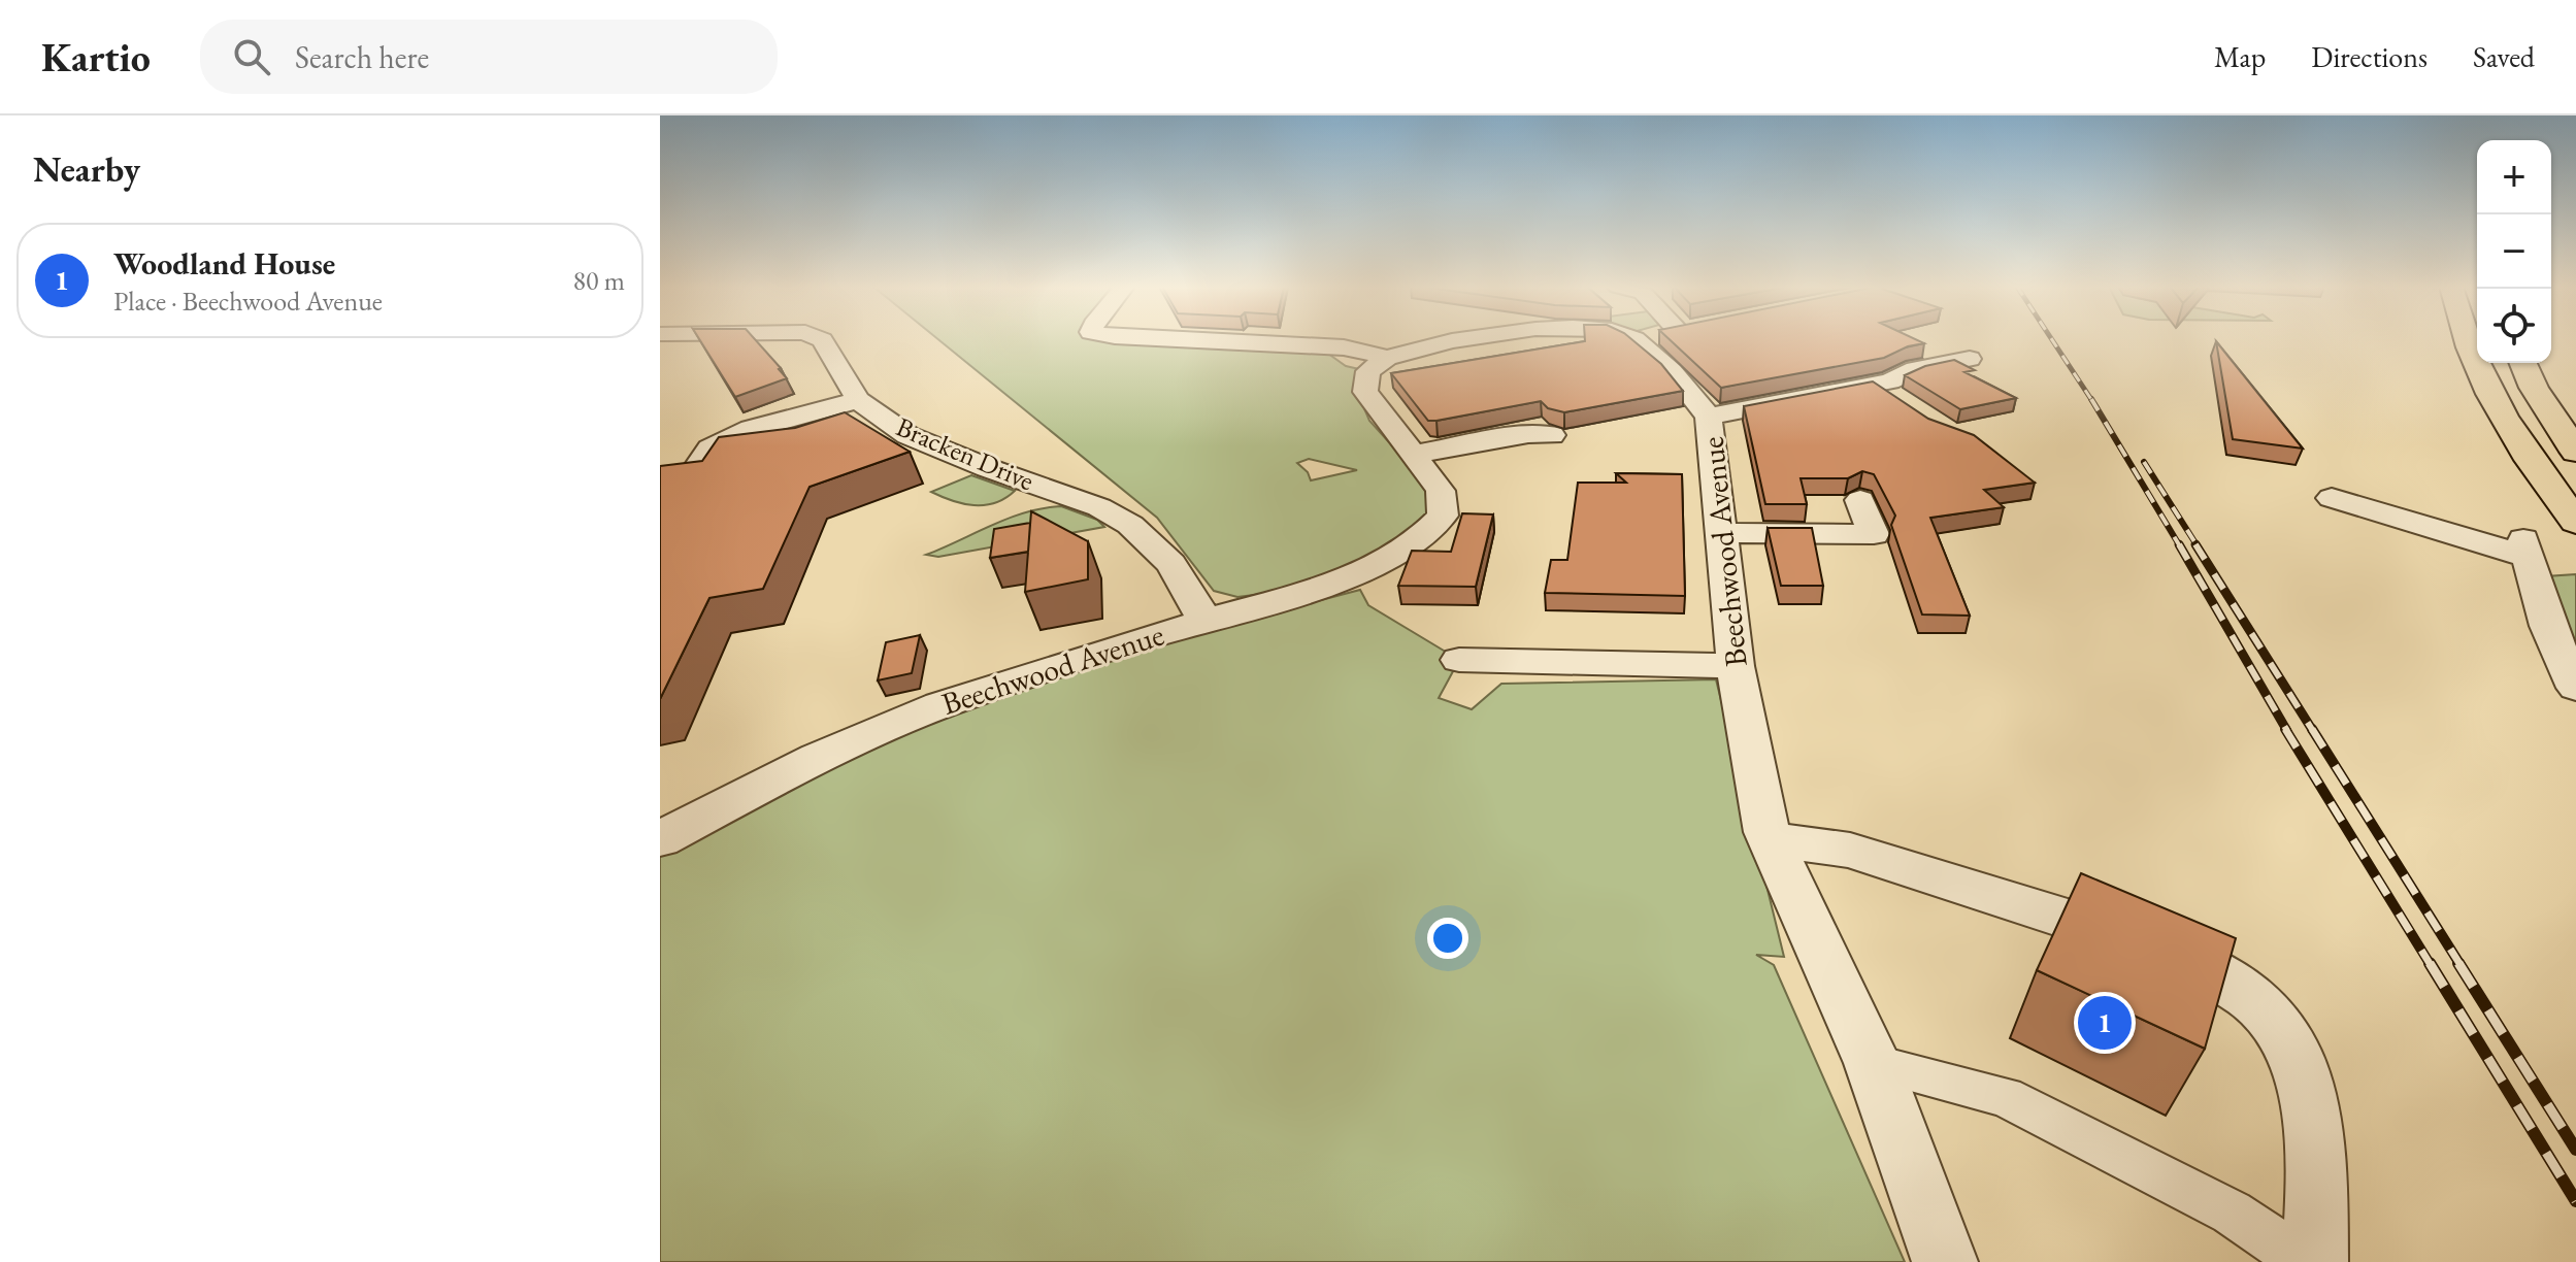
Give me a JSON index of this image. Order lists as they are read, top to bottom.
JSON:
{
  "streets": {
    "street": ["Bracken Drive", "Beechwood Avenue"]
  },
  "crossings": [
    ["Bracken Drive", "Beechwood Avenue"]
  ],
  "page": {
    "header": "Kartio",
    "search": "Search here",
    "nav": ["Map", "Directions", "Saved"],
    "heading": "Nearby",
    "map_buttons": ["+", "−"],
    "list": [
      {
        "mark": "1",
        "name": "Woodland House",
        "note": "Place · Beechwood Avenue",
        "value": "80 m"
      }
    ],
    "pins": "1"
  }
}
